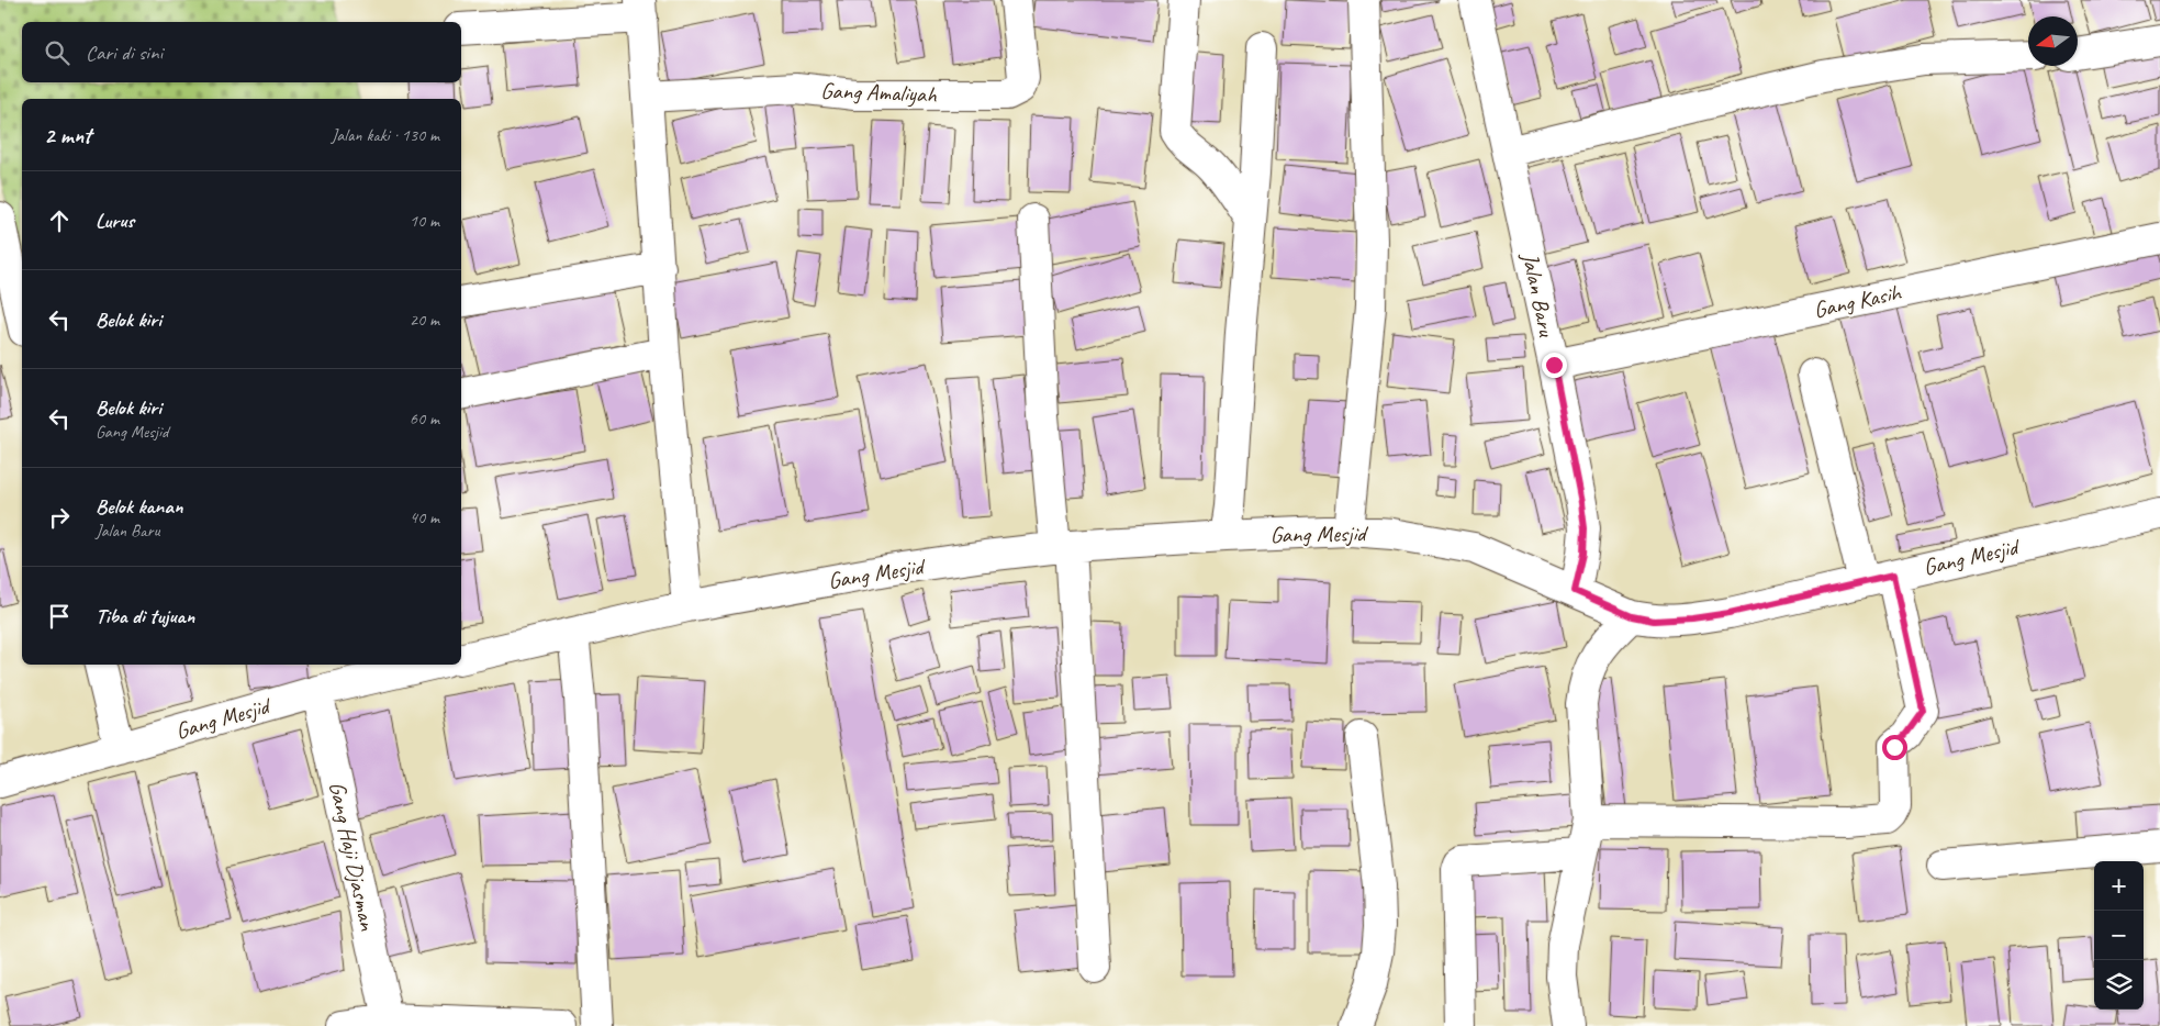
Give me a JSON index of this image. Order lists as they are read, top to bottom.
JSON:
{
  "streets": {
    "street": [
      "Gang Amaliyah",
      "Jalan Baru",
      "Gang Kasih",
      "Gang Mesjid",
      "Gang Haji Djasman"
    ]
  },
  "crossings": [
    ["Jalan Baru", "Gang Kasih"],
    ["Jalan Baru", "Gang Mesjid"],
    ["Gang Mesjid", "Gang Haji Djasman"]
  ],
  "north": "left",
  "page": {
    "search": "Cari di sini",
    "heading": ["2 mnt", "Jalan kaki · 130 m"],
    "list": [
      ["Lurus", "10 m"],
      ["Belok kiri", "20 m"],
      ["Belok kiri", "Gang Mesjid", "60 m"],
      ["Belok kanan", "Jalan Baru", "40 m"],
      "Tiba di tujuan"
    ],
    "map_buttons": ["+", "−"]
  }
}
